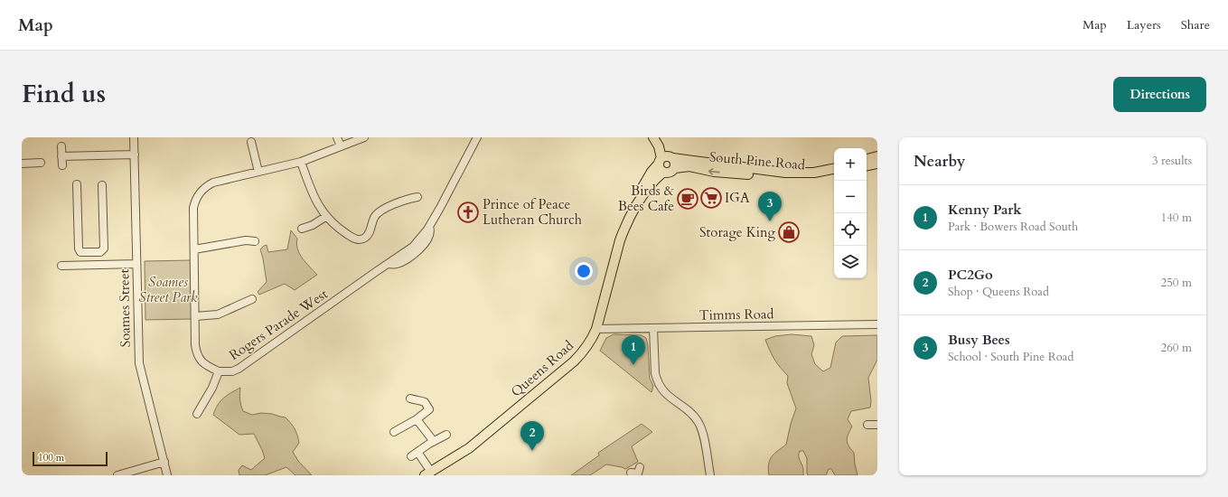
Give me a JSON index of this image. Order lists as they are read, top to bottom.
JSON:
{
  "streets": {
    "main road": ["South Pine Road", "Queens Road"],
    "street": ["Soames Street", "Timms Road", "Rogers Parade West"]
  },
  "crossings": [
    ["South Pine Road", "Queens Road"],
    ["Timms Road", "Queens Road"]
  ],
  "parks": ["Soames Street Park"],
  "places": {
    "supermarket": ["IGA"],
    "cafe": ["Birds & Bees Cafe"],
    "church": ["Prince of Peace Lutheran Church"],
    "shop": ["Storage King"]
  },
  "scale_bar": "100 m",
  "page": {
    "header": "Map",
    "nav": ["Map", "Layers", "Share"],
    "title": "Find us",
    "buttons": "Directions",
    "heading": ["Nearby", "3 results"],
    "map_buttons": ["+", "−"],
    "list": [
      {
        "mark": "1",
        "name": "Kenny Park",
        "note": "Park · Bowers Road South",
        "value": "140 m"
      },
      {
        "mark": "2",
        "name": "PC2Go",
        "note": "Shop · Queens Road",
        "value": "250 m"
      },
      {
        "mark": "3",
        "name": "Busy Bees",
        "note": "School · South Pine Road",
        "value": "260 m"
      }
    ],
    "pins": ["3", "1", "2"],
    "scale": "100 m"
  }
}
